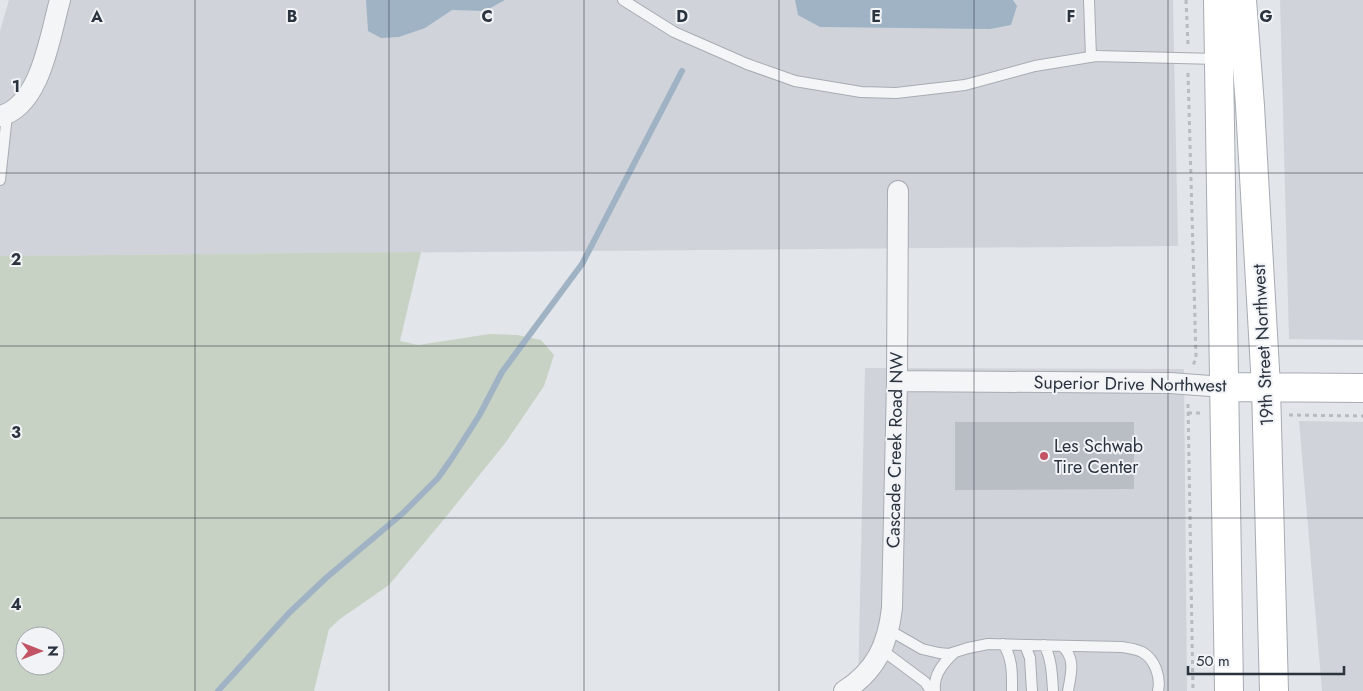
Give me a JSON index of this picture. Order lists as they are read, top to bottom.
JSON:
{
  "streets": {
    "street": ["19th Street Northwest", "Superior Drive Northwest", "Cascade Creek Road NW"]
  },
  "crossings": [
    ["19th Street Northwest", "Superior Drive Northwest"],
    ["Superior Drive Northwest", "Cascade Creek Road NW"]
  ],
  "places": ["Les Schwab Tire Center"],
  "scale_bar": "50 m",
  "north": "right",
  "grid": {
    "columns": [
      "A",
      "B",
      "C",
      "D",
      "E",
      "F",
      "G"
    ],
    "rows": [
      "1",
      "2",
      "3",
      "4"
    ]
  }
}
